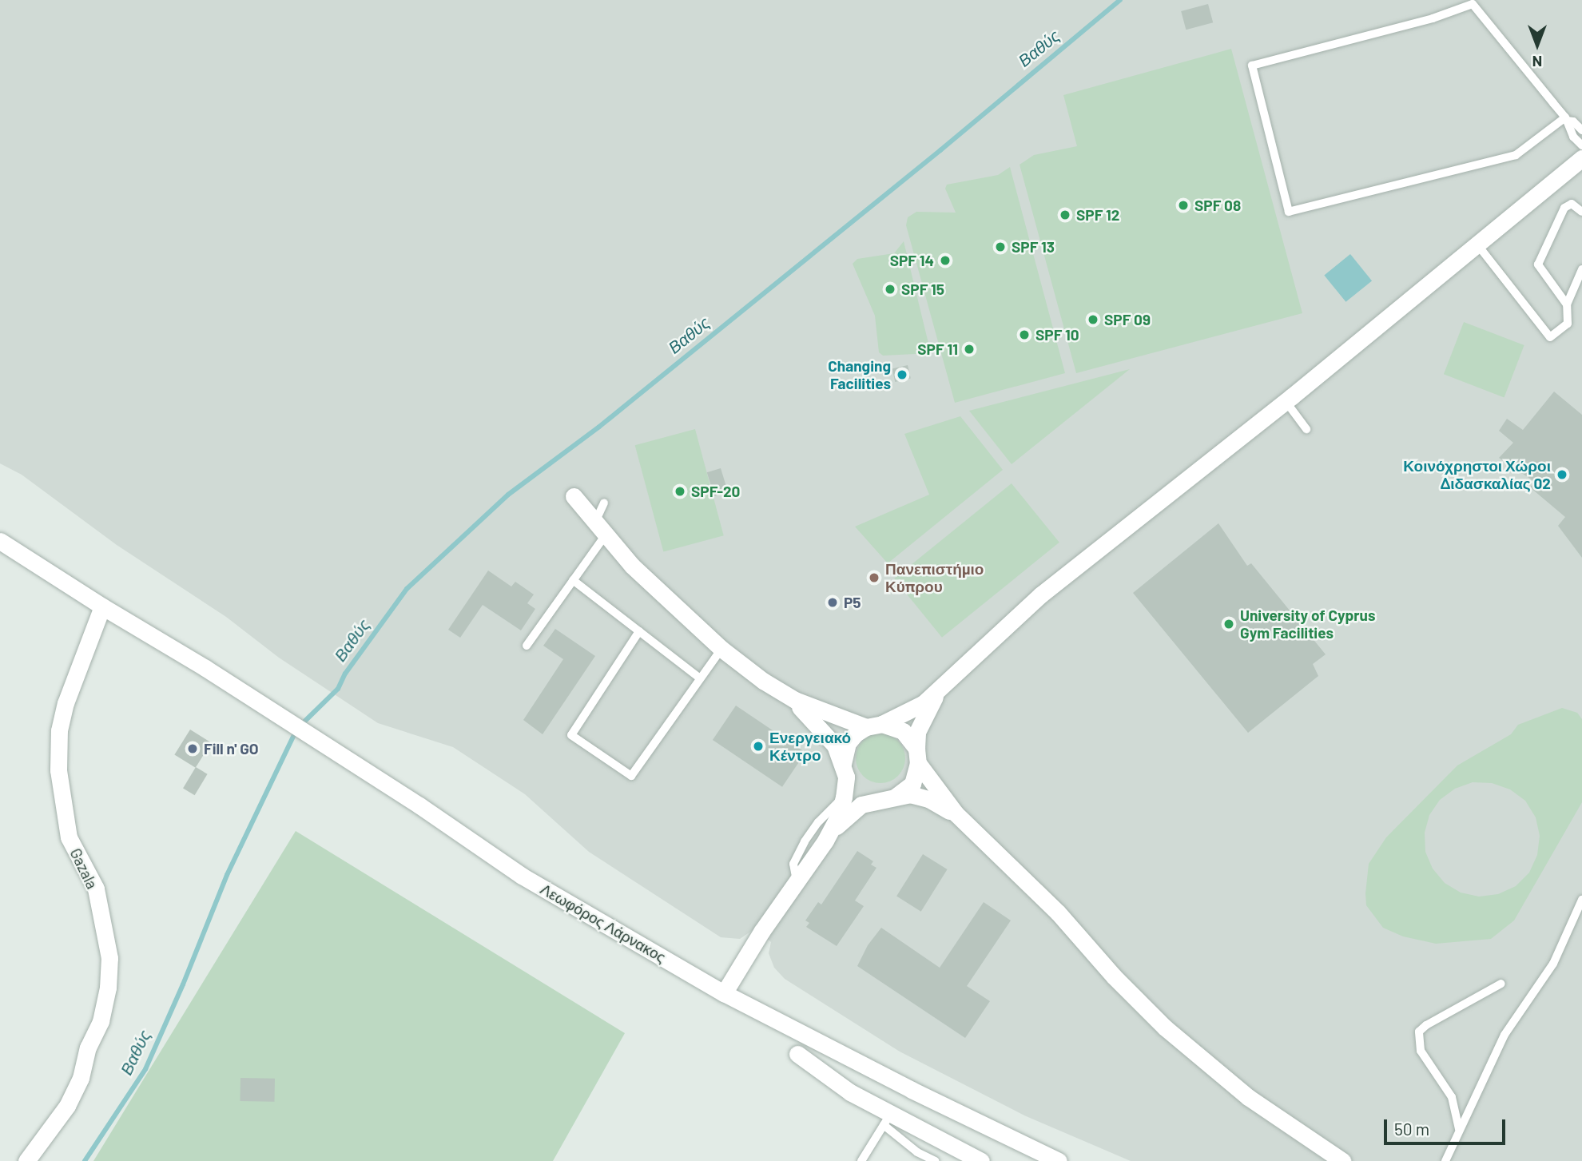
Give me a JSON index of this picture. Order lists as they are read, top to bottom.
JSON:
{
  "streets": {
    "street": ["Gazala", "Λεωφόρος Λάρνακος"]
  },
  "crossings": [
    ["Gazala", "Λεωφόρος Λάρνακος"]
  ],
  "water": ["Βαθύς"],
  "places": [
    "SPF 08",
    "SPF 12",
    "SPF 13",
    "SPF 14",
    "SPF 15",
    "SPF 09",
    "SPF 10",
    "SPF 11",
    "Changing Facilities",
    "Κοινόχρηστοι Χώροι Διδασκαλίας 02",
    "SPF-20",
    "Πανεπιστήμιο Κύπρου",
    "P5",
    "University of Cyprus Gym Facilities",
    "Ενεργειακό Κέντρο",
    "Fill n' GO"
  ],
  "scale_bar": "50 m",
  "north": "bottom"
}
